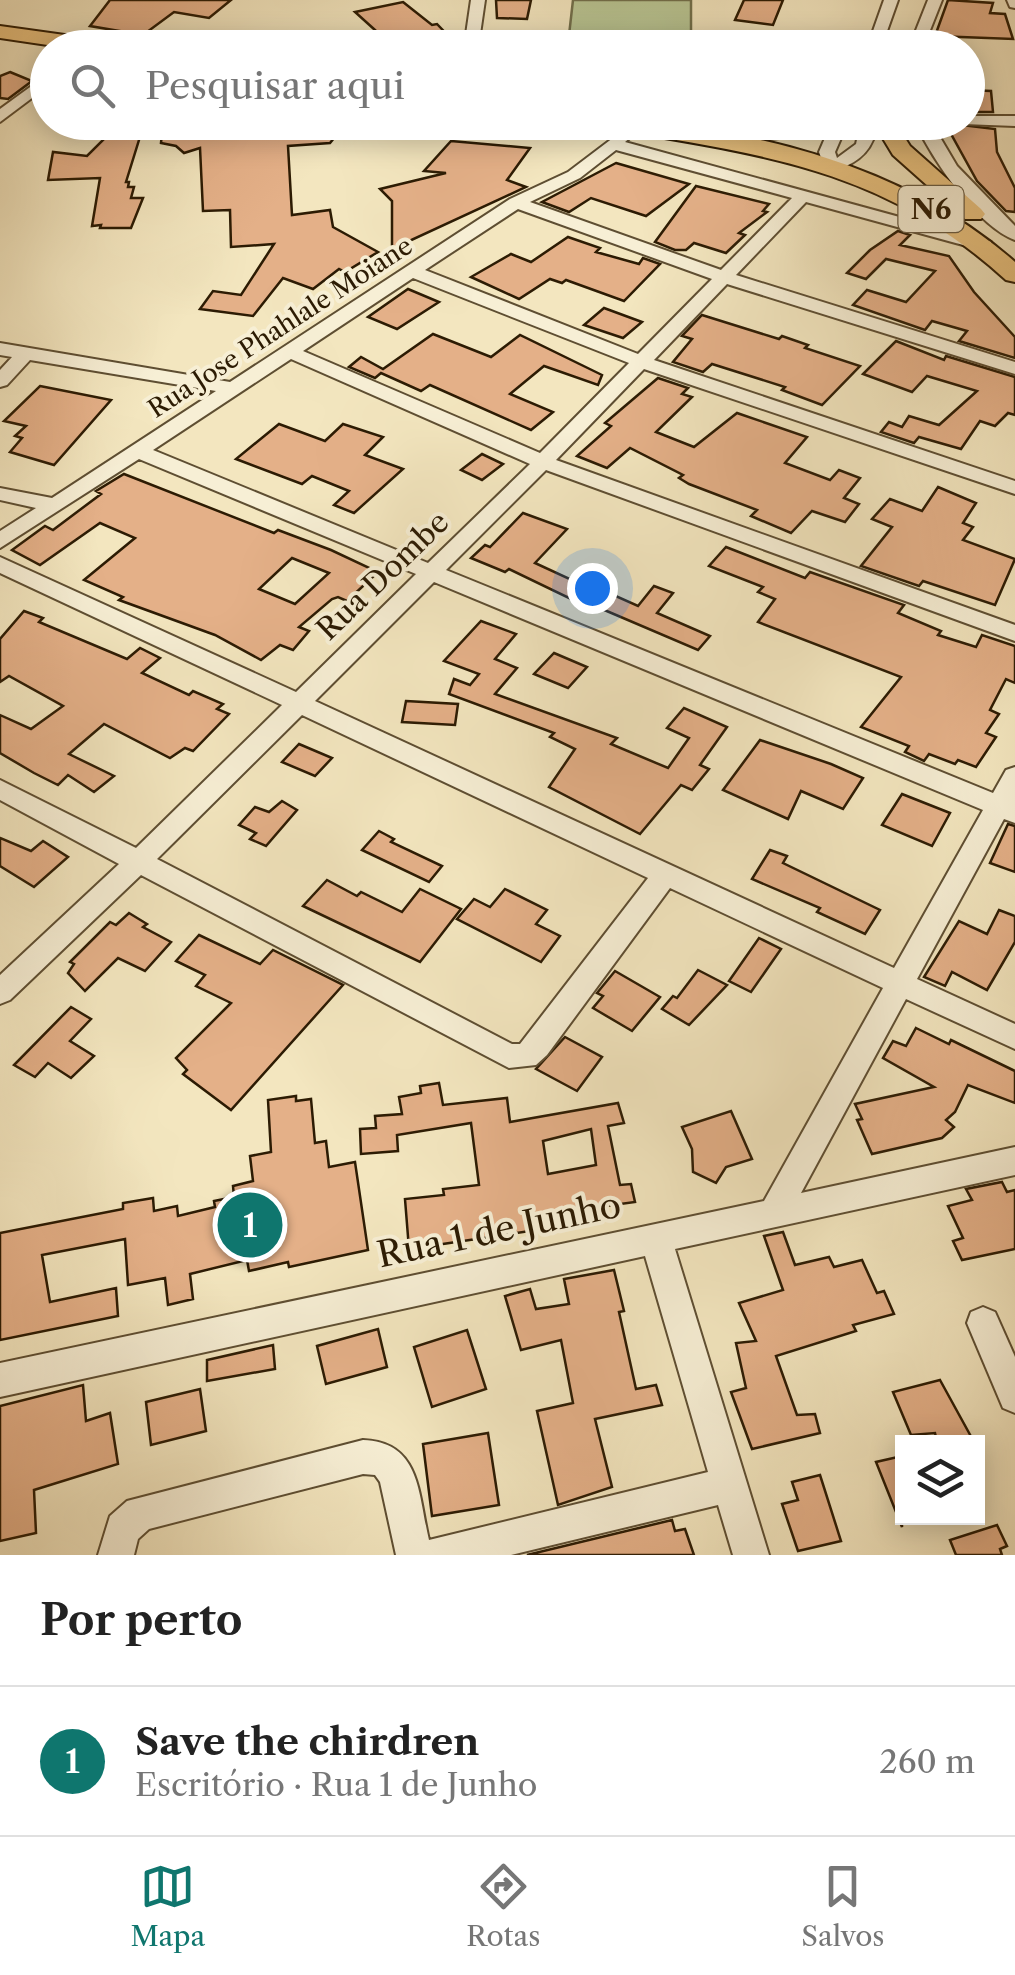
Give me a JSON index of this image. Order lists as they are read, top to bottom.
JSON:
{
  "streets": {
    "highway": ["N6"],
    "street": ["Rua Jose Phahlale Moiane", "Rua Dombe", "Rua 1 de Junho"]
  },
  "page": {
    "search": "Pesquisar aqui",
    "pins": "1",
    "heading": "Por perto",
    "list": [
      {
        "mark": "1",
        "name": "Save the chirdren",
        "note": "Escritório · Rua 1 de Junho",
        "value": "260 m"
      }
    ],
    "nav": ["Mapa", "Rotas", "Salvos"]
  }
}
